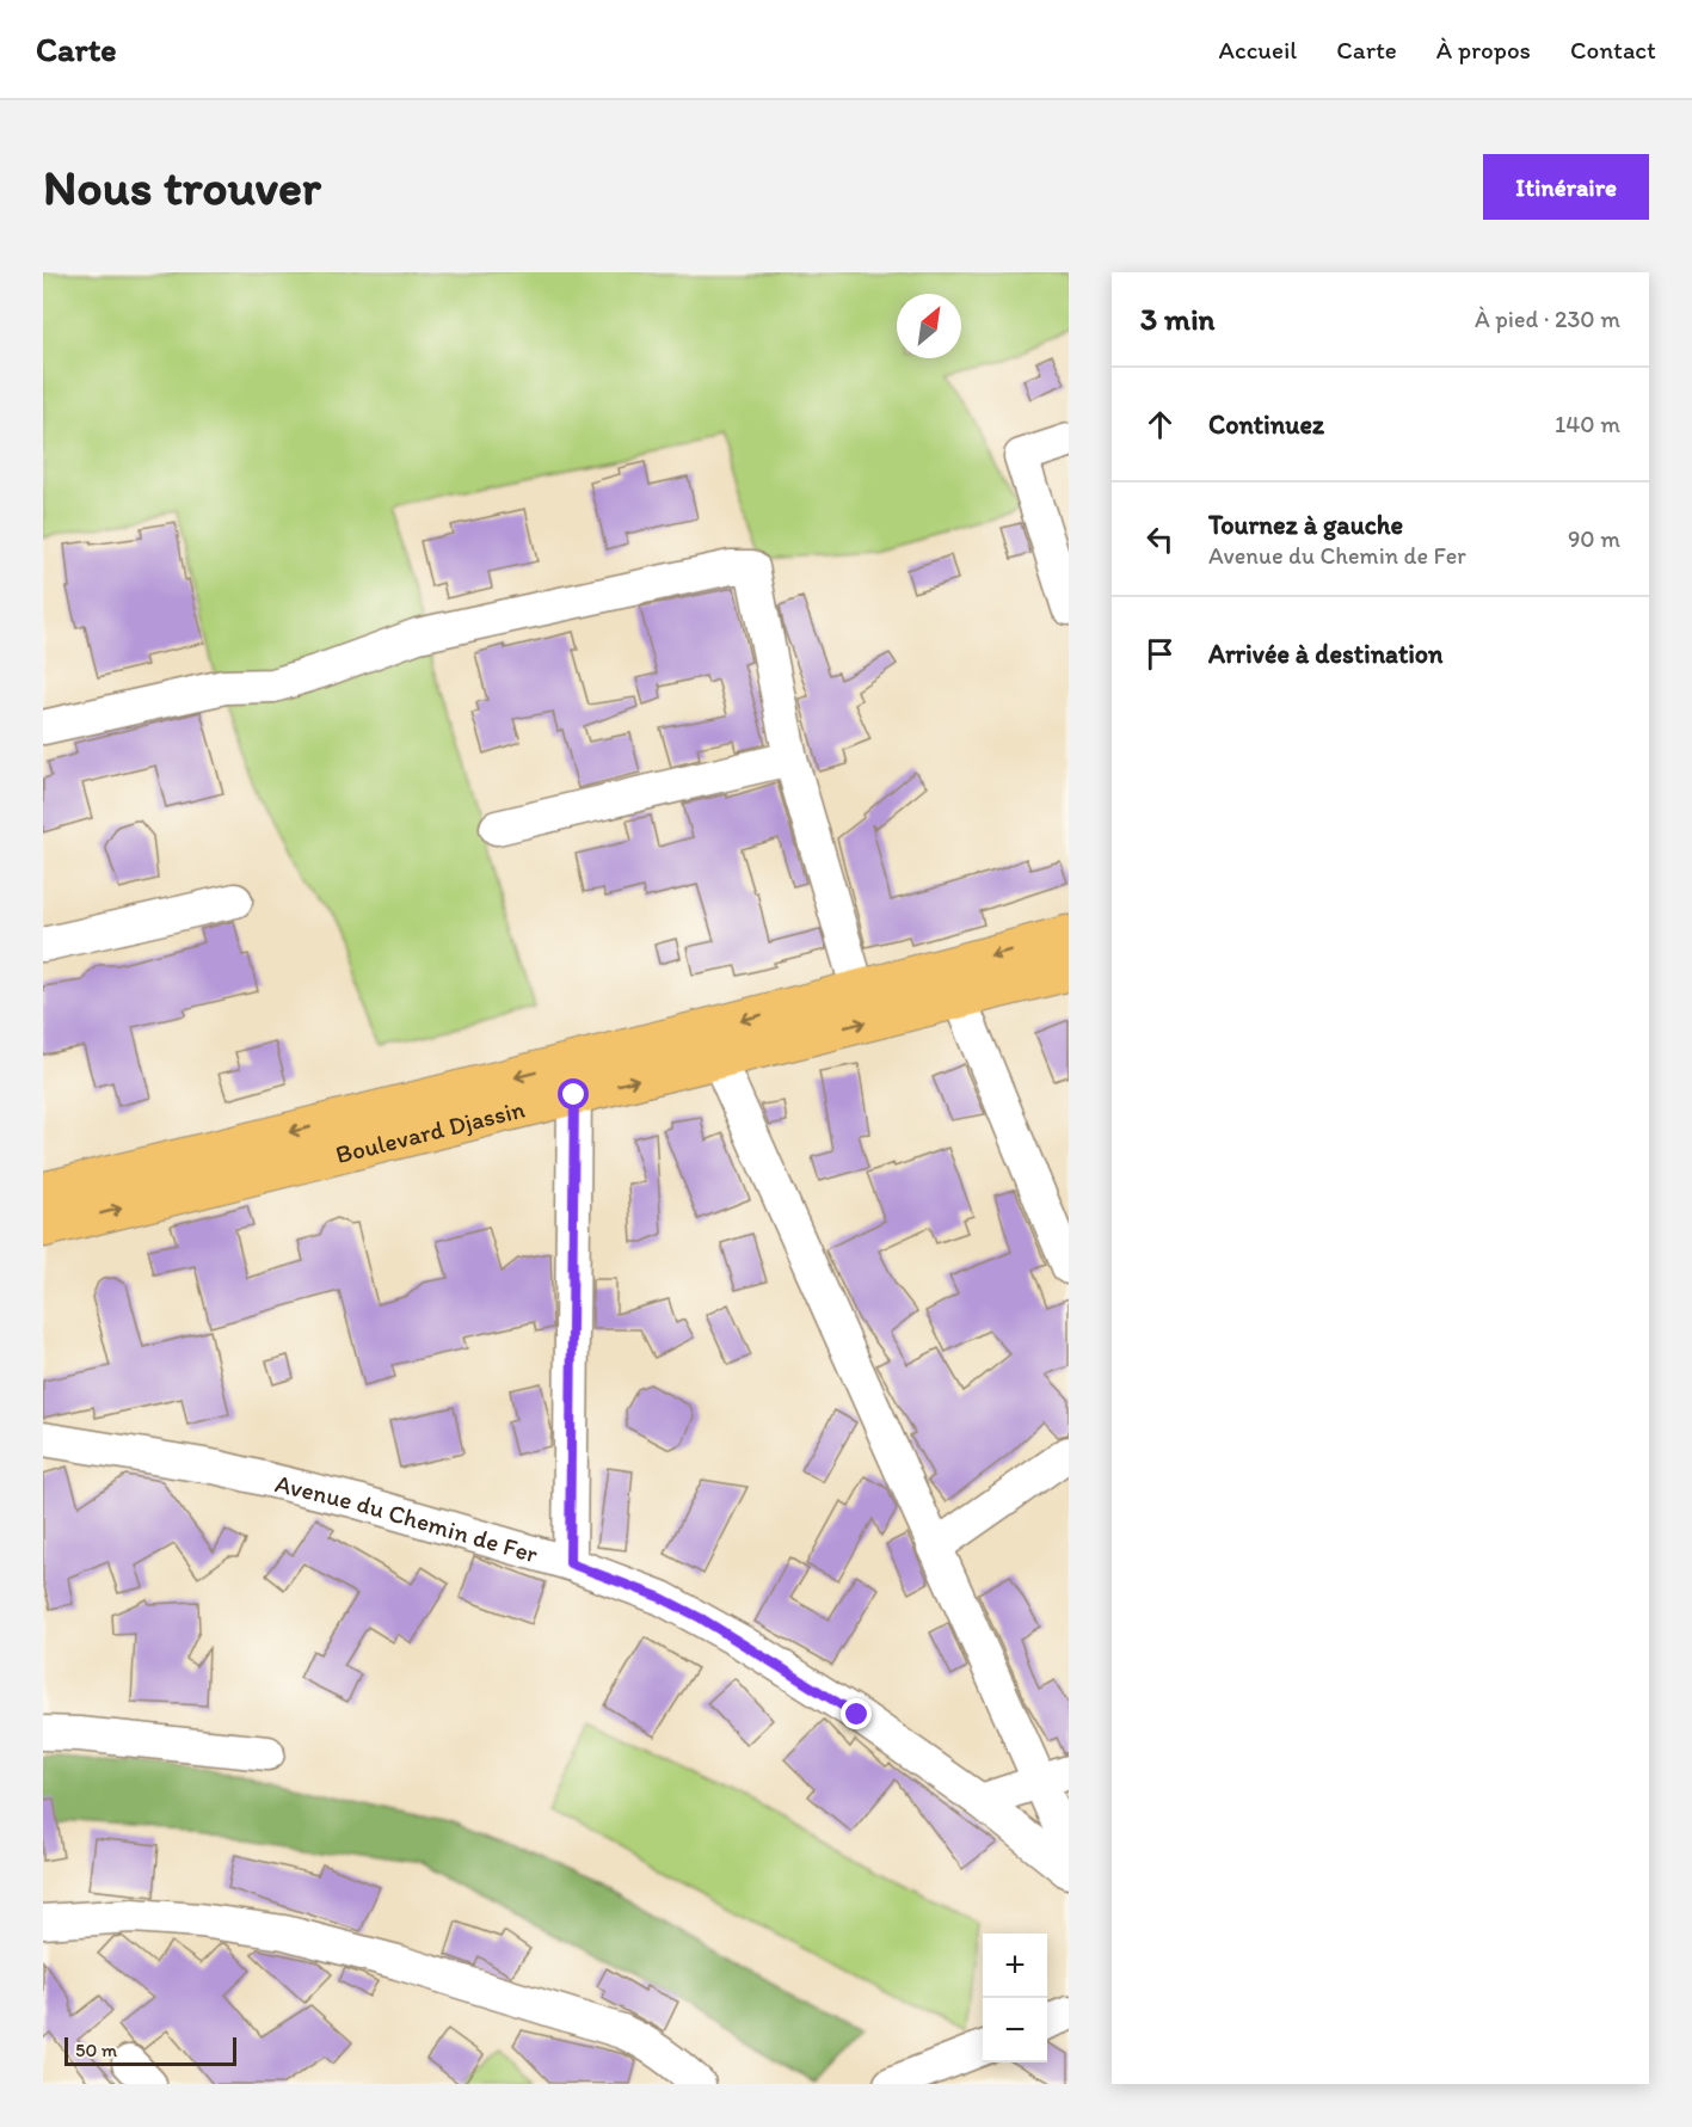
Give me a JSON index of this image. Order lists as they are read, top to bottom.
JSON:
{
  "streets": {
    "highway": ["Boulevard Djassin"],
    "street": ["Avenue du Chemin de Fer"]
  },
  "scale_bar": "50 m",
  "north": "top right",
  "page": {
    "header": "Carte",
    "nav": [
      "Accueil",
      "Carte",
      "À propos",
      "Contact"
    ],
    "buttons": "Itinéraire",
    "title": "Nous trouver",
    "heading": ["3 min", "À pied · 230 m"],
    "list": [
      ["Continuez", "140 m"],
      ["Tournez à gauche", "Avenue du Chemin de Fer", "90 m"],
      "Arrivée à destination"
    ],
    "map_buttons": ["+", "−"],
    "scale": "50 m"
  }
}
